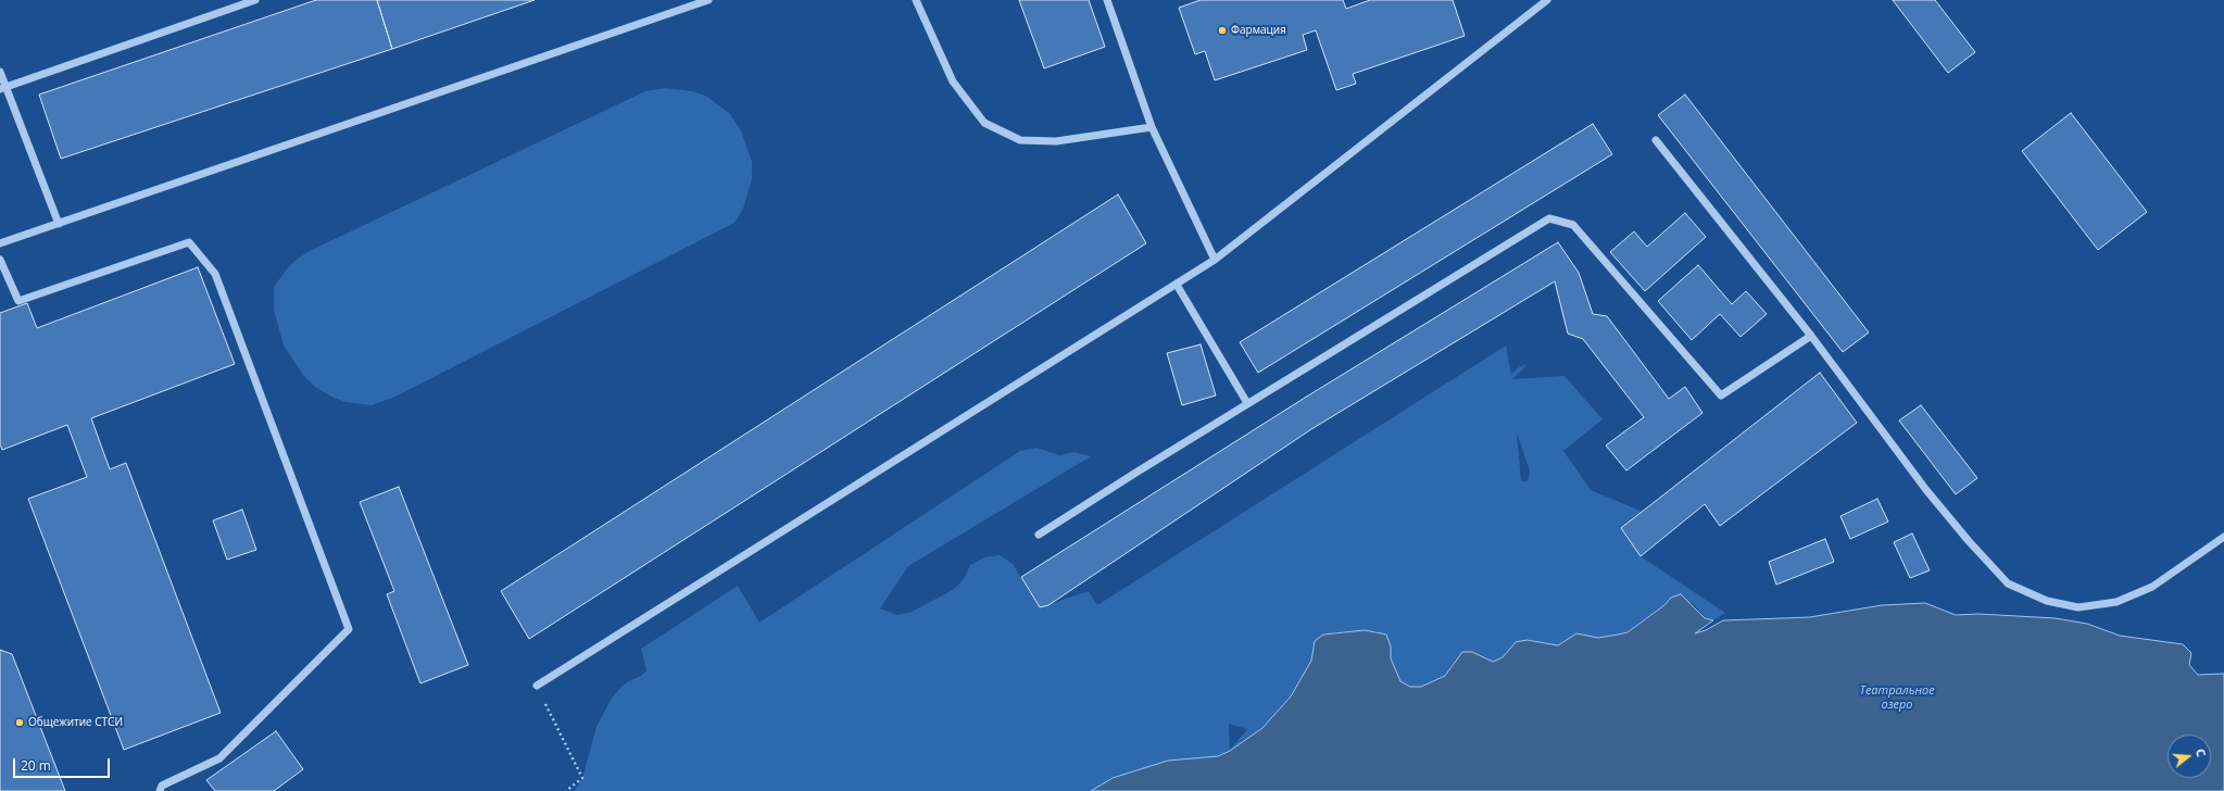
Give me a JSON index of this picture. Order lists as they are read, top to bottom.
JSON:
{
  "water": ["Театральное озеро"],
  "places": ["Фармация", "Общежитие СТСИ"],
  "scale_bar": "20 m",
  "north": "right"
}
